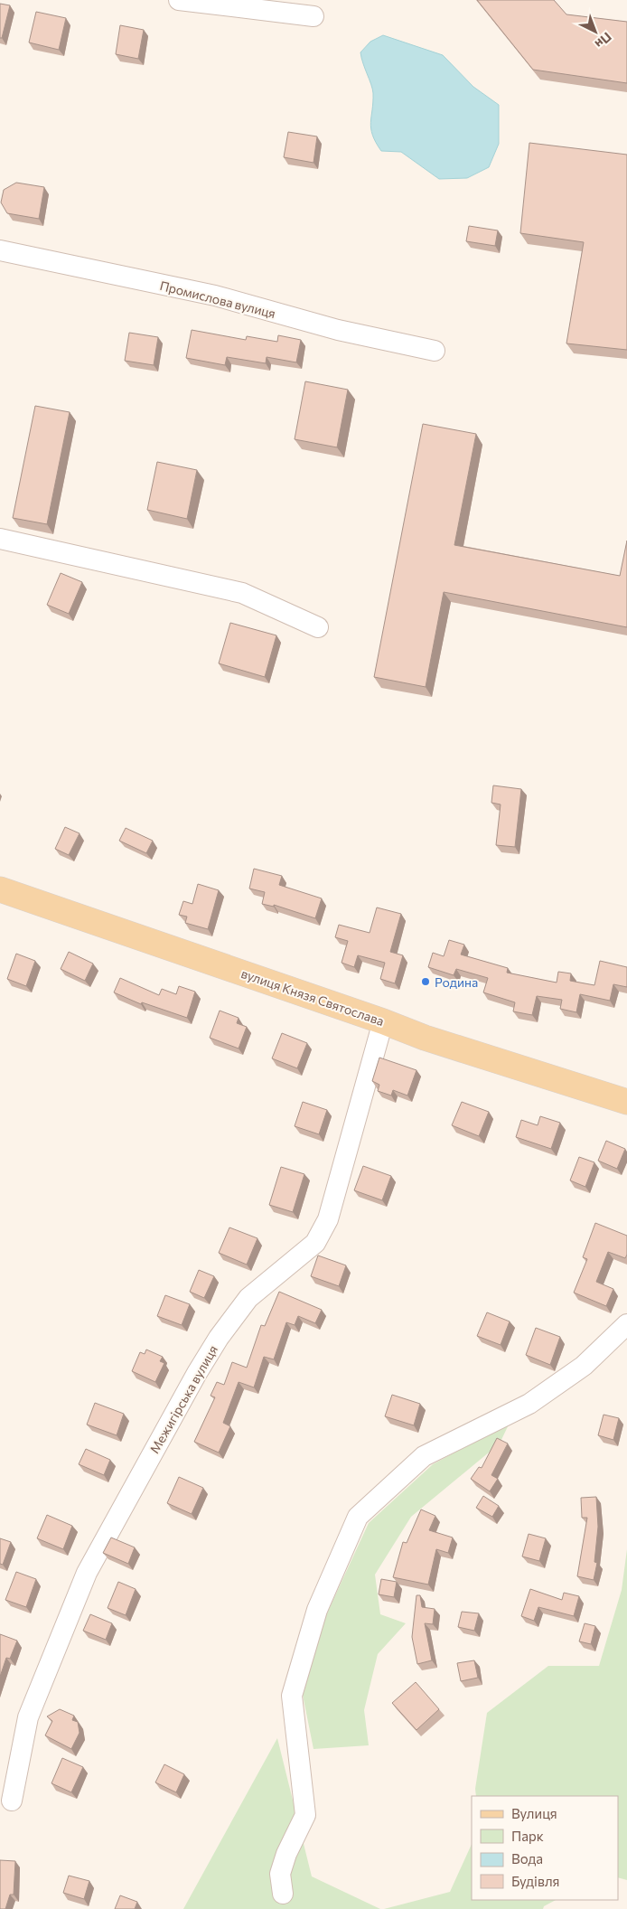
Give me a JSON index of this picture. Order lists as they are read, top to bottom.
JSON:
{
  "streets": {
    "main road": ["вулиця Князя Святослава"],
    "street": ["Промислова вулиця", "Межигірська вулиця"]
  },
  "crossings": [
    ["вулиця Князя Святослава", "Межигірська вулиця"]
  ],
  "places": ["Родина"],
  "legend": [
    "Вулиця",
    "Парк",
    "Вода",
    "Будівля"
  ],
  "north": "bottom right"
}
